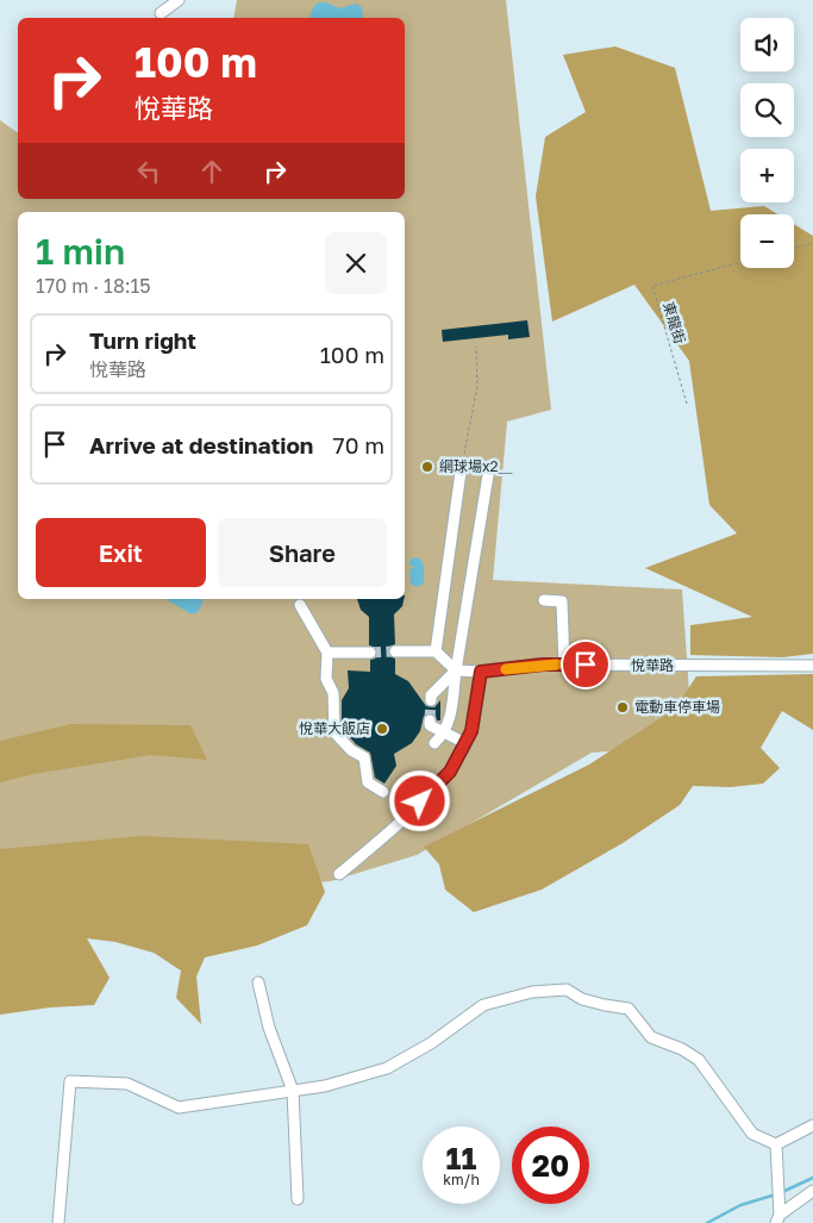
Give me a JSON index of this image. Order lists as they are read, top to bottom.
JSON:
{
  "streets": {
    "street": ["悅華路"],
    "path": ["東龍街"]
  },
  "places": ["網球場x2＿", "電動車停車場", "悅華大飯店"],
  "page": {
    "map_buttons": ["+", "−"],
    "turn": ["100 m", "悅華路"],
    "heading": ["1 min", "170 m · 18:15"],
    "list": [
      {
        "name": "Turn right",
        "note": "悅華路",
        "value": "100 m"
      },
      {
        "name": "Arrive at destination",
        "value": "70 m"
      }
    ],
    "buttons": ["Exit", "Share"],
    "speed": "11 km/h",
    "limit": "20"
  }
}
